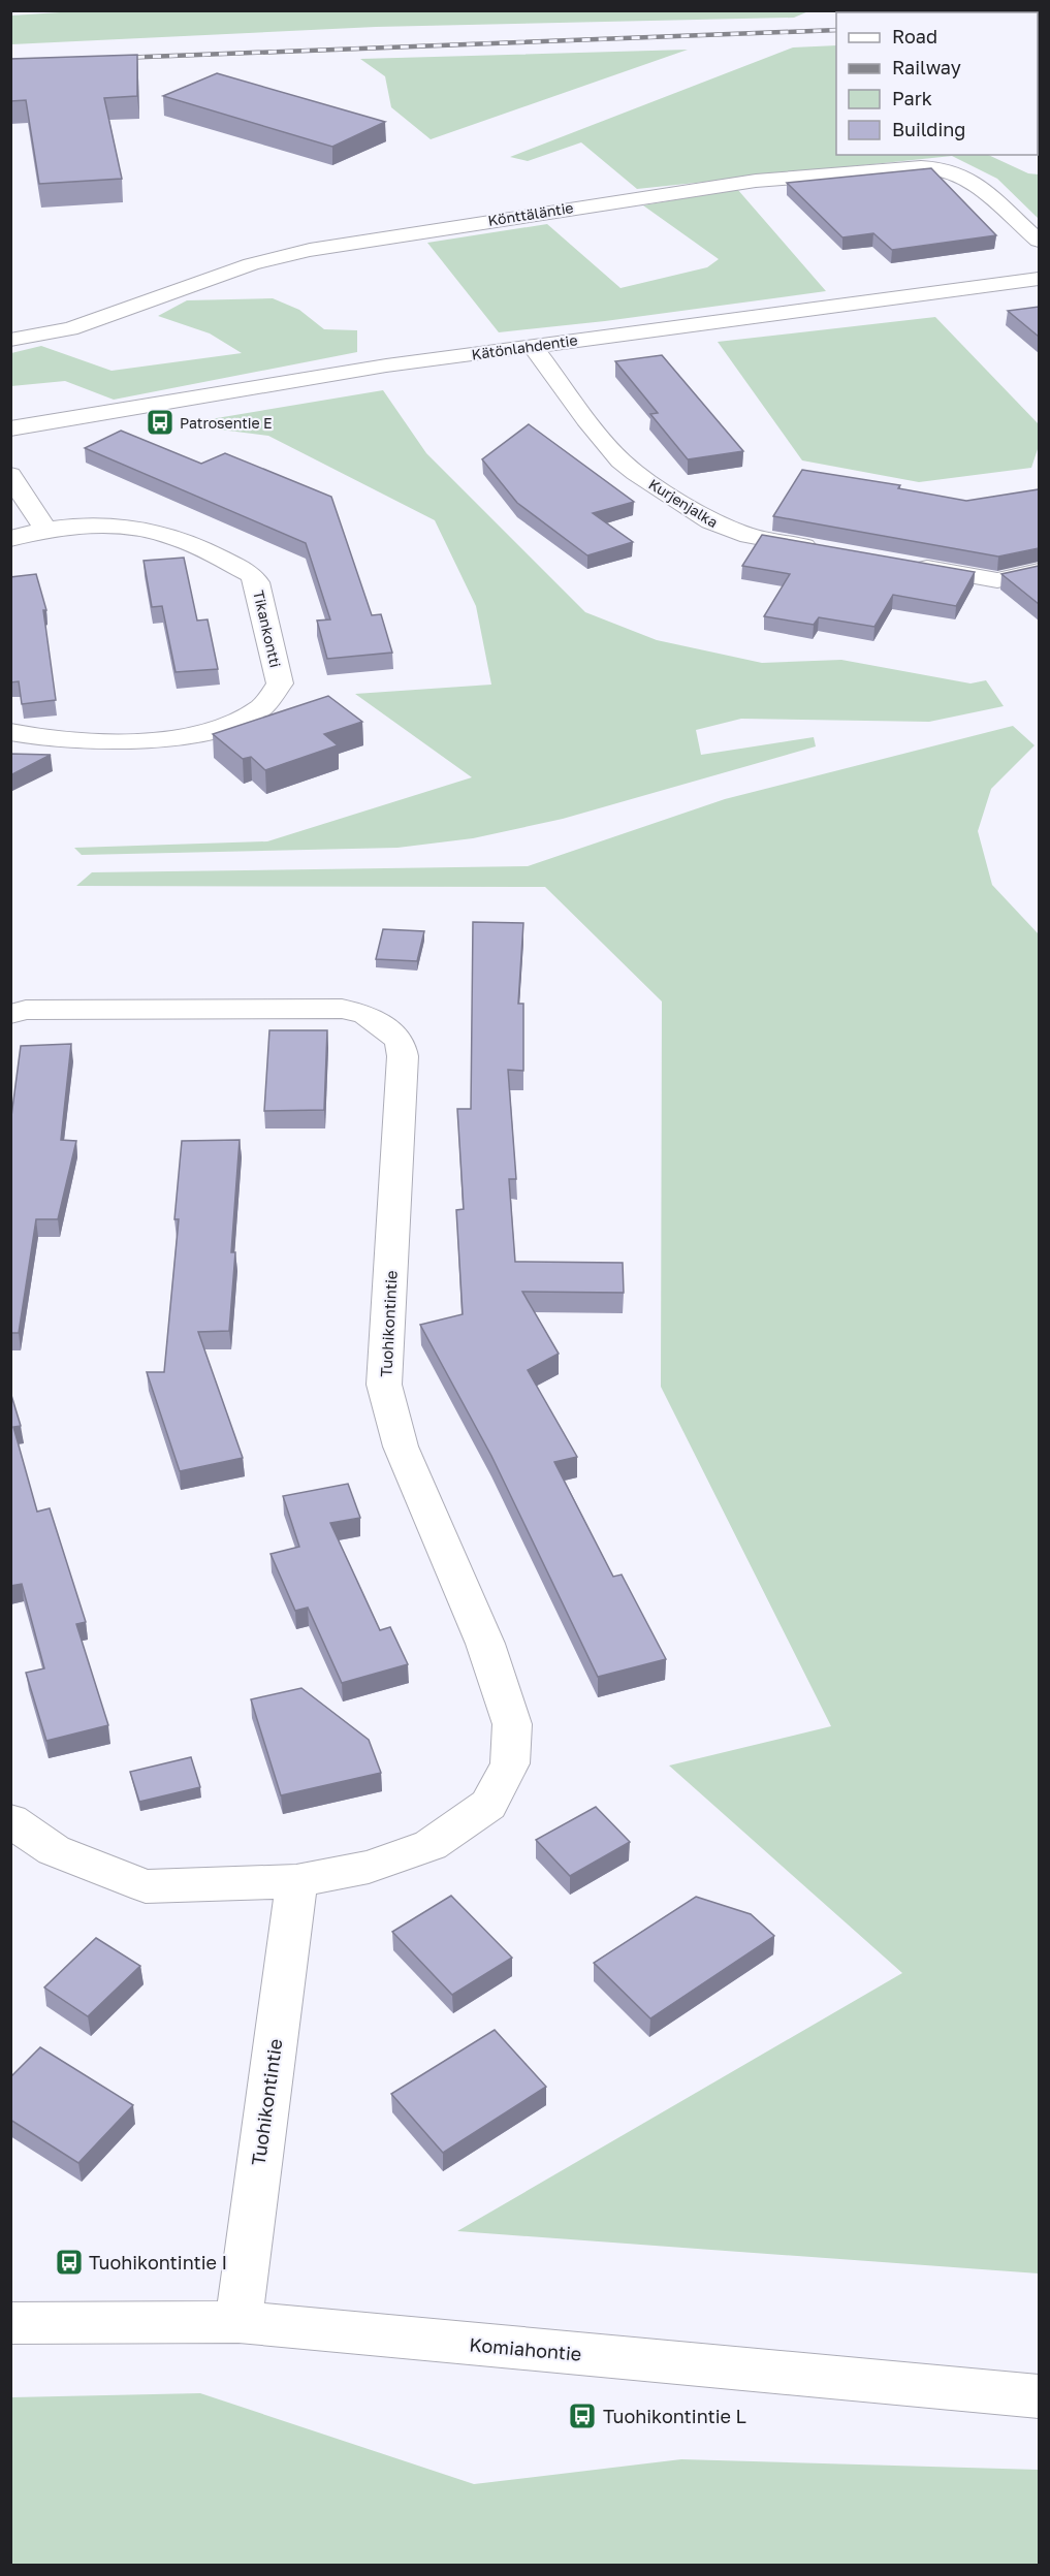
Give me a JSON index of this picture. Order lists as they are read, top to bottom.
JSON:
{
  "streets": {
    "street": [
      "Könttäläntie",
      "Kätönlahdentie",
      "Kurjenjalka",
      "Tikankontti",
      "Tuohikontintie",
      "Komiahontie"
    ]
  },
  "crossings": [
    ["Kätönlahdentie", "Kurjenjalka"],
    ["Tuohikontintie", "Komiahontie"]
  ],
  "places": {
    "bus stop": ["Patrosentie E", "Tuohikontintie I", "Tuohikontintie L"]
  },
  "legend": [
    "Road",
    "Railway",
    "Park",
    "Building"
  ]
}
